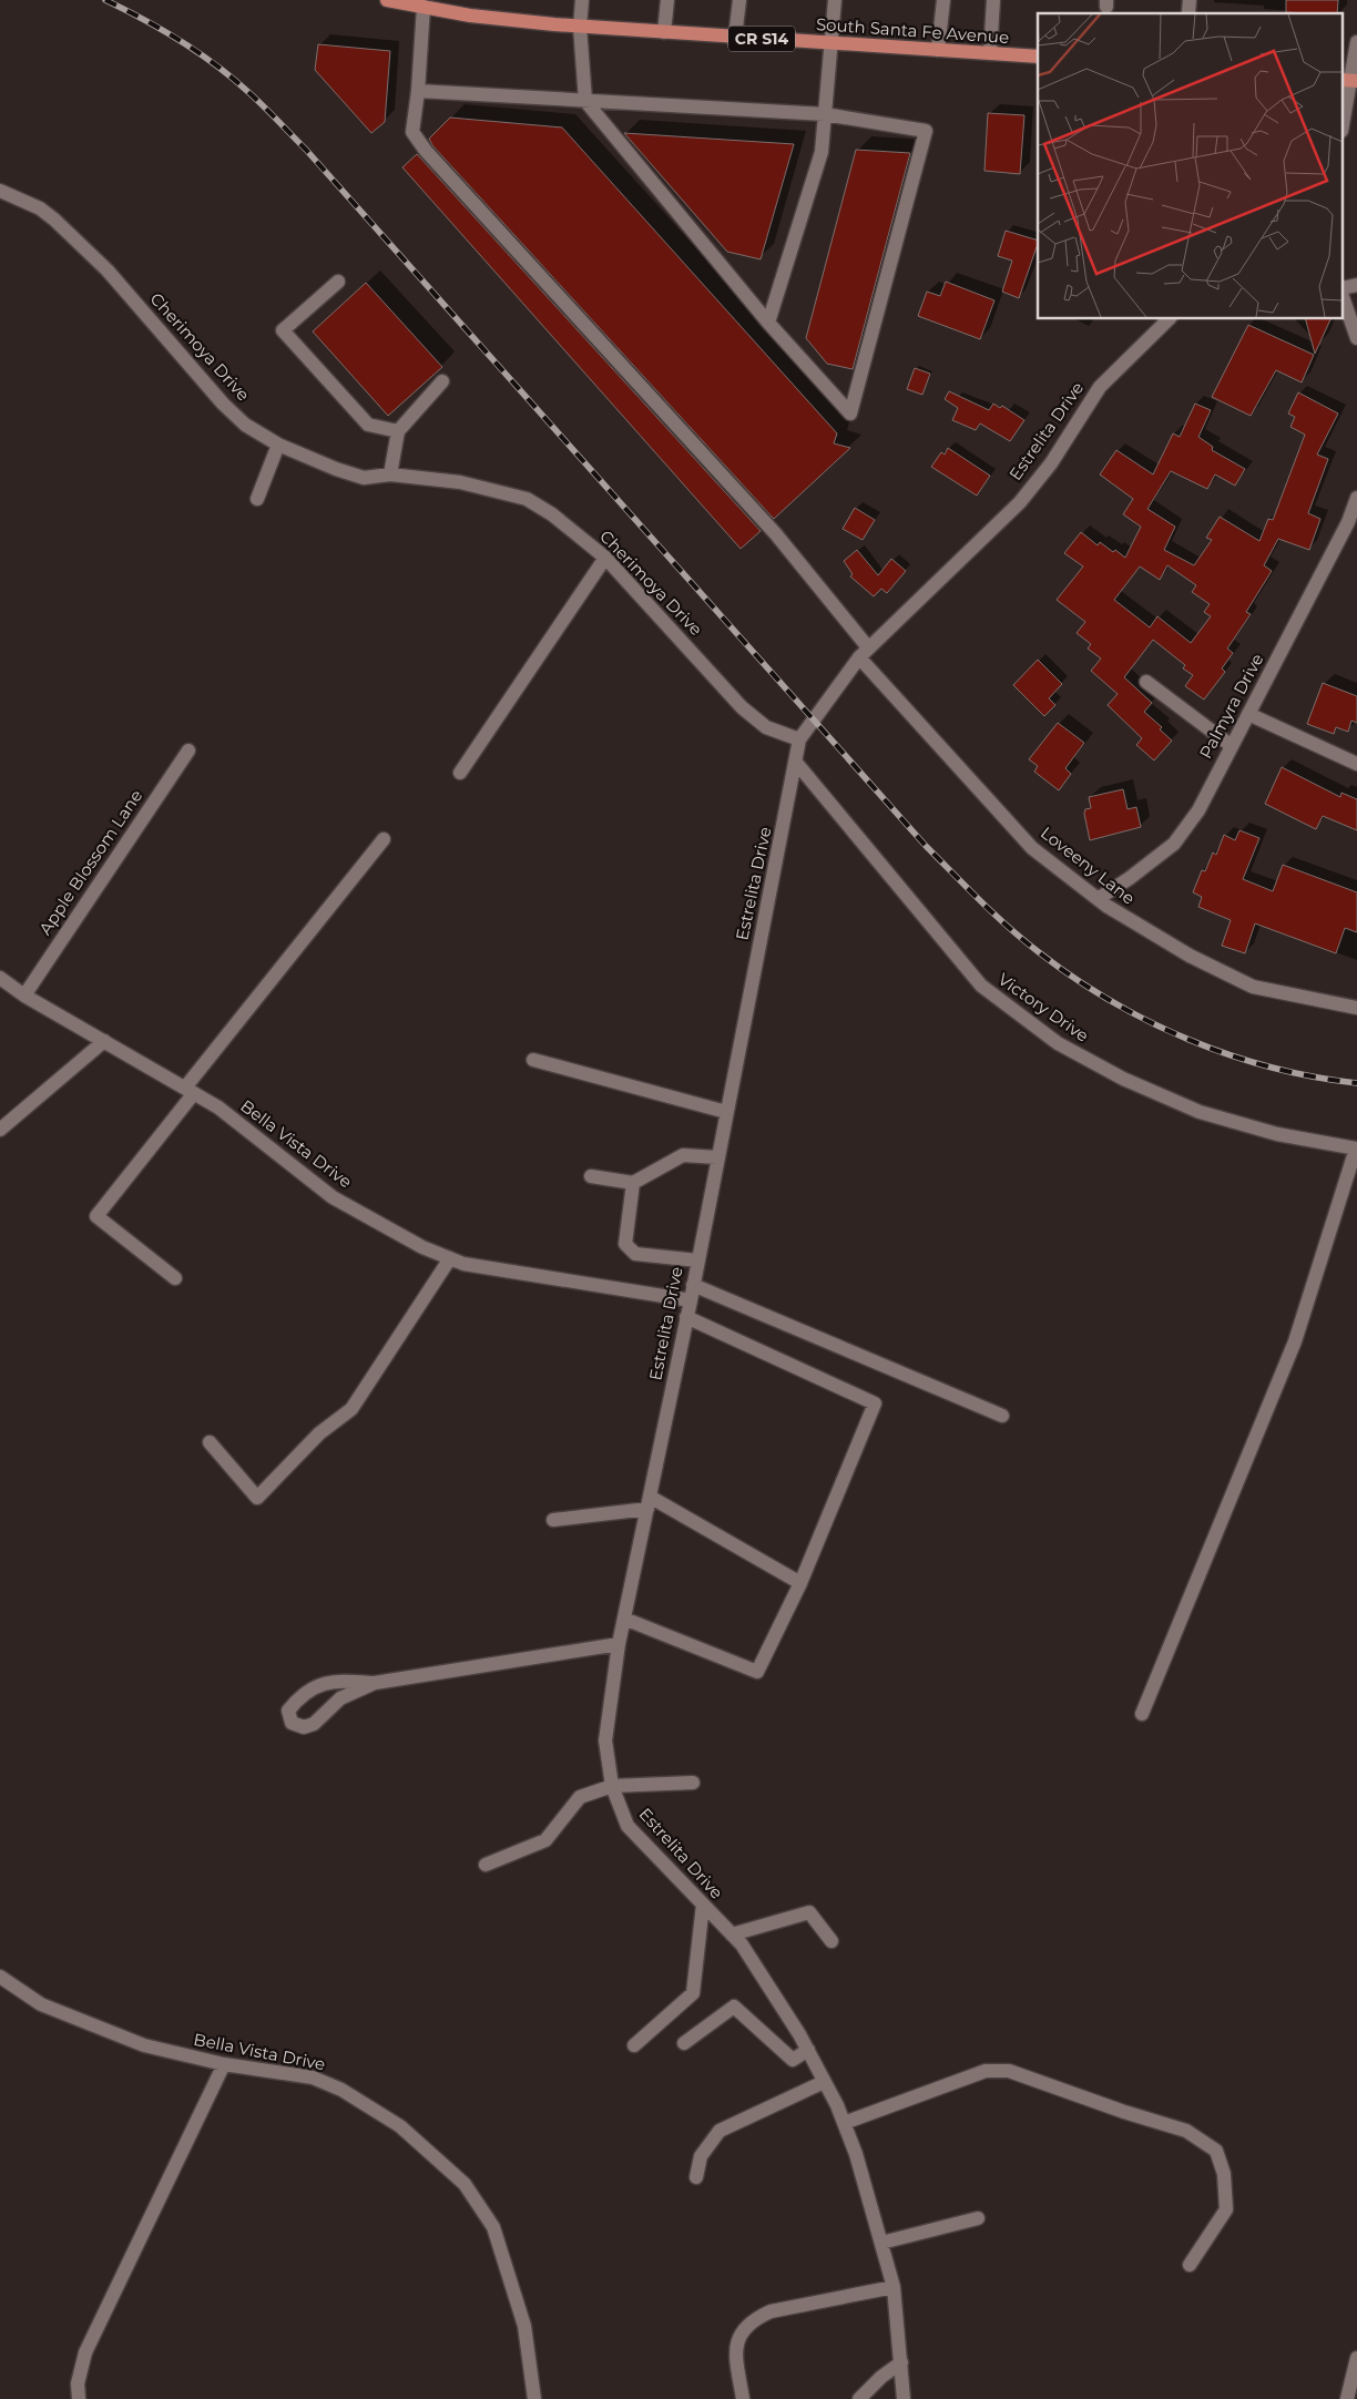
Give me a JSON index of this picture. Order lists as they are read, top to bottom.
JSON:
{
  "streets": {
    "main road": ["South Santa Fe Avenue", "CR S14"],
    "street": [
      "Cherimoya Drive",
      "Estrelita Drive",
      "Palmyra Drive",
      "Apple Blossom Lane",
      "Loveeny Lane",
      "Victory Drive",
      "Bella Vista Drive"
    ]
  },
  "crossings": [
    ["South Santa Fe Avenue", "Loveeny Lane"],
    ["Cherimoya Drive", "Estrelita Drive"],
    ["Estrelita Drive", "Loveeny Lane"],
    ["Estrelita Drive", "Victory Drive"],
    ["Estrelita Drive", "Bella Vista Drive"],
    ["Palmyra Drive", "Loveeny Lane"],
    ["Apple Blossom Lane", "Bella Vista Drive"]
  ]
}
